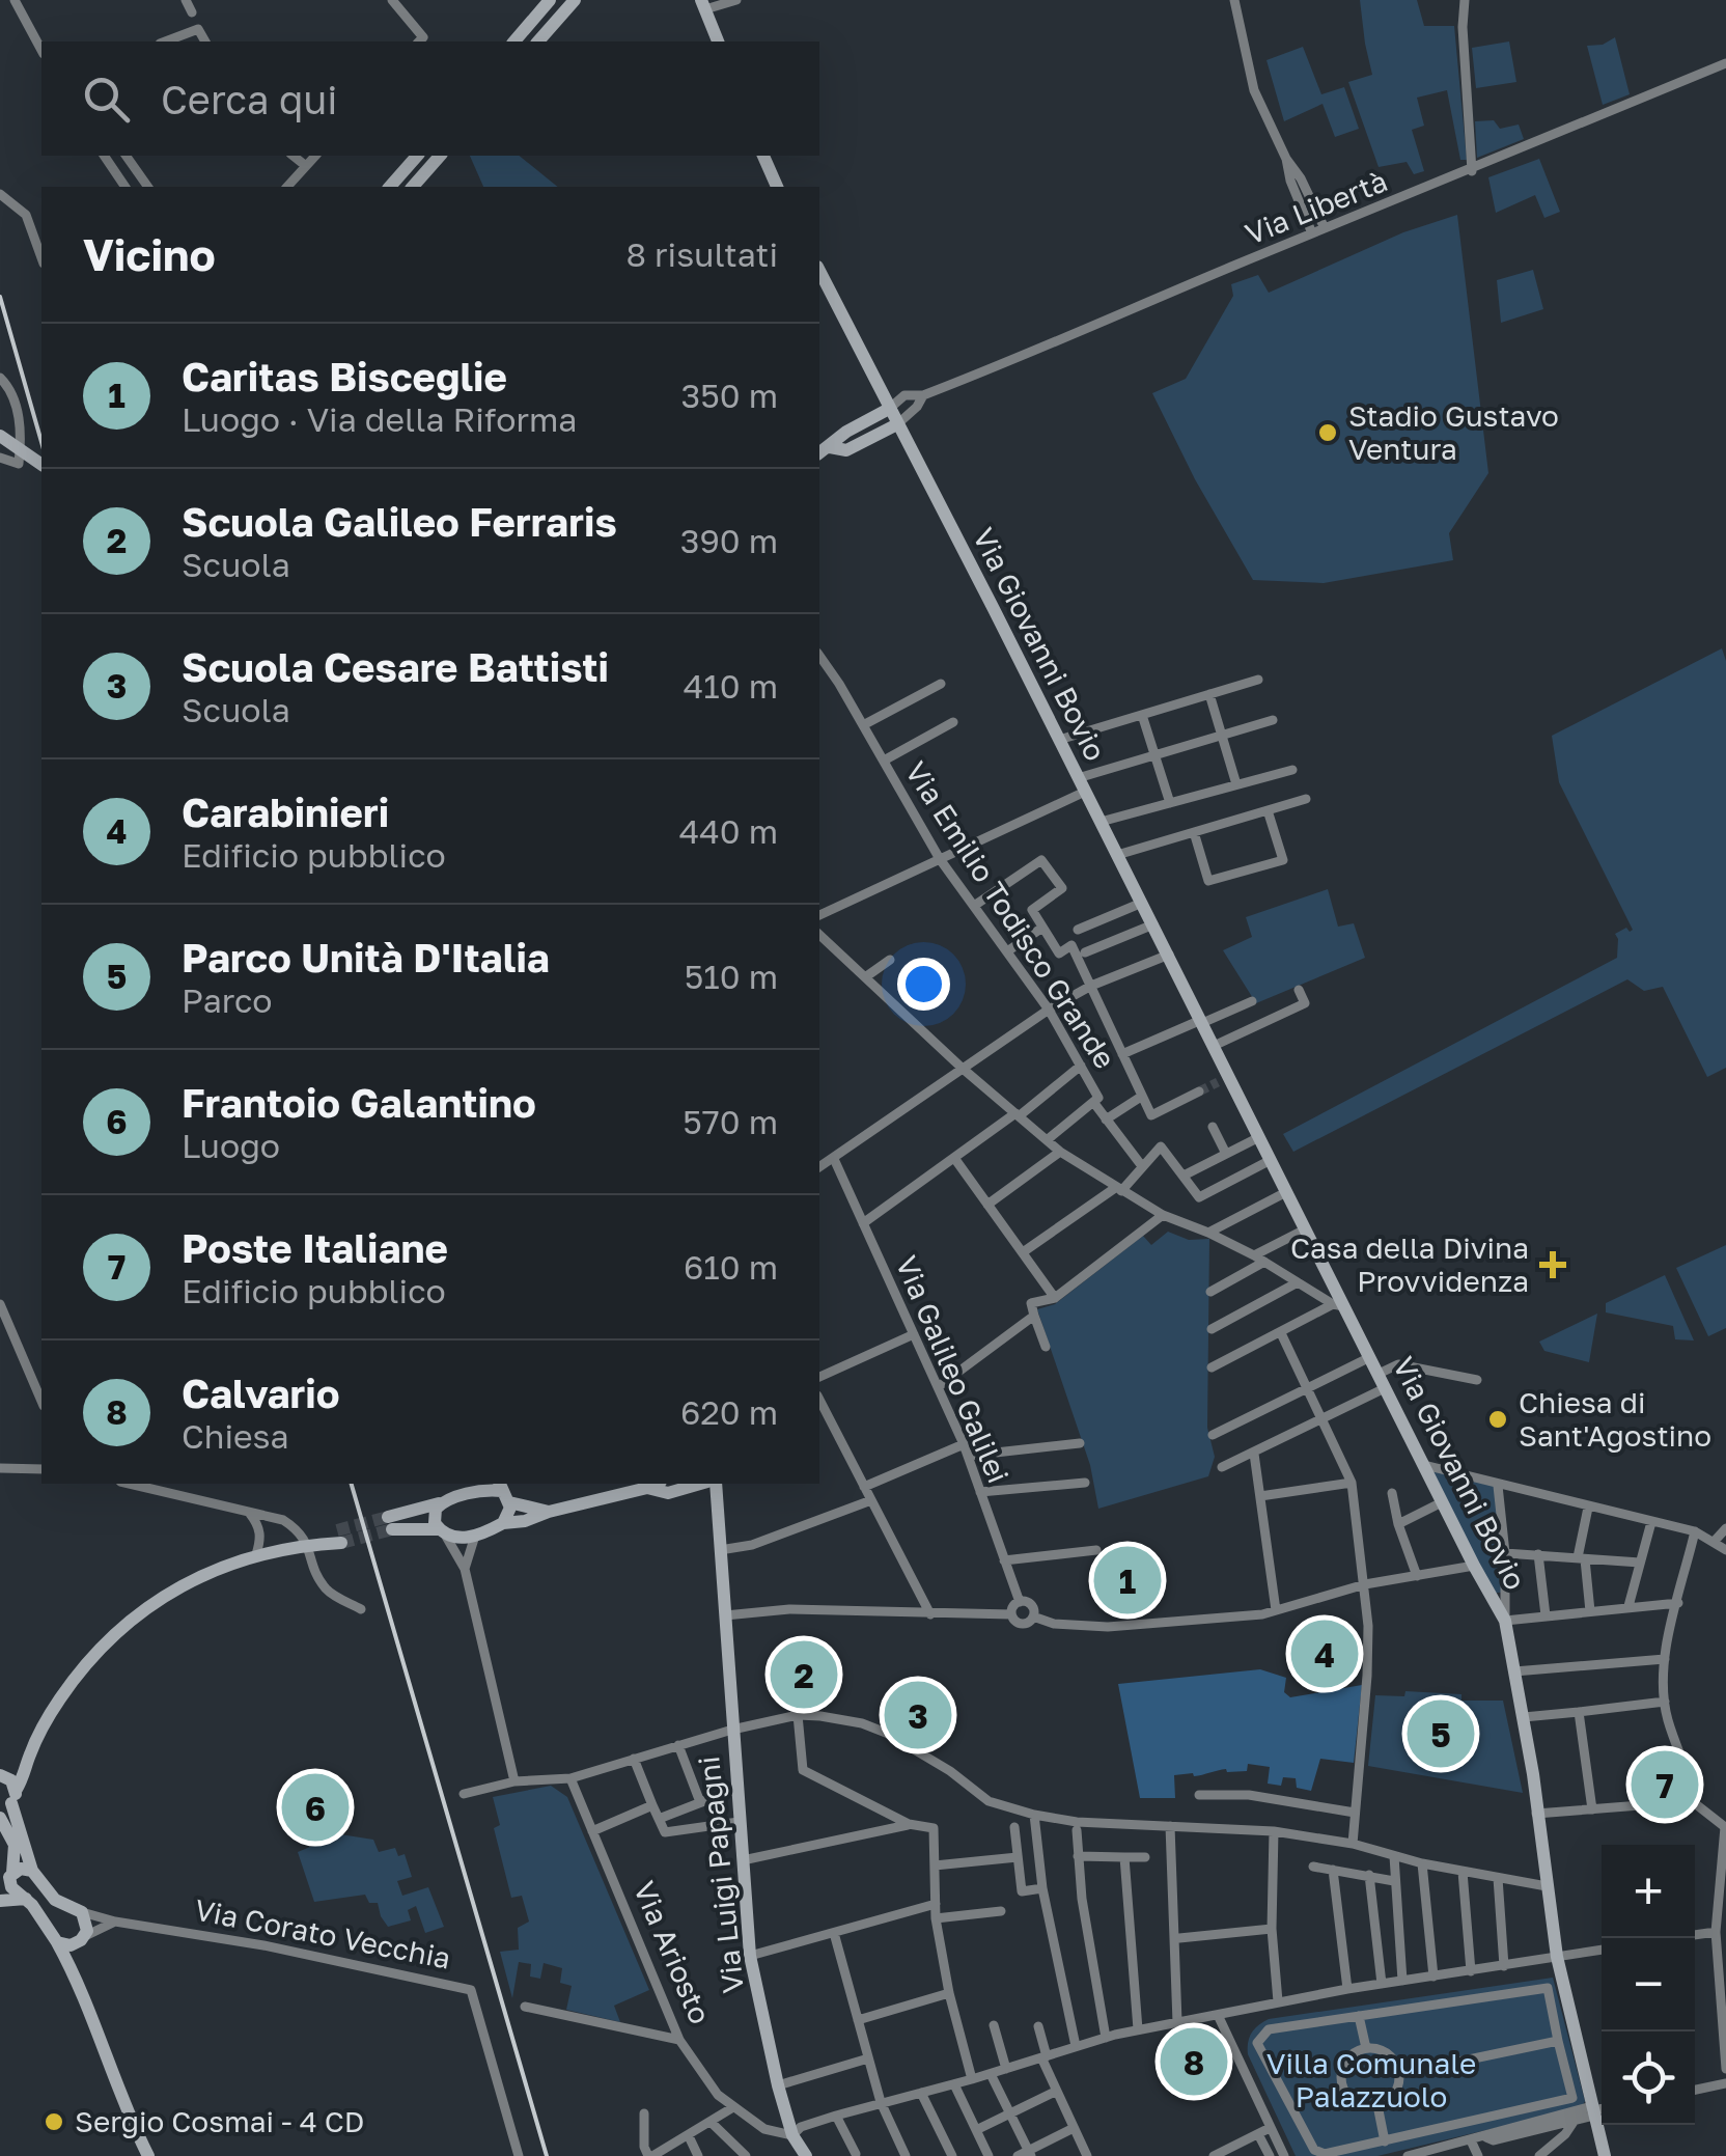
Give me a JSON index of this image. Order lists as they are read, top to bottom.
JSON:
{
  "streets": {
    "street": [
      "Via Libertà",
      "Via Giovanni Bovio",
      "Via Emilio Todisco Grande",
      "Via Galileo Galilei",
      "Via Luigi Papagni",
      "Via Corato Vecchia",
      "Via Ariosto"
    ]
  },
  "crossings": [
    ["Via Libertà", "Via Giovanni Bovio"],
    ["Via Luigi Papagni", "Via Ariosto"]
  ],
  "parks": ["Villa Comunale Palazzuolo"],
  "places": {
    "other": ["Stadio Gustavo Ventura", "Chiesa di Sant'Agostino", "Sergio Cosmai - 4 CD"],
    "health": ["Casa della Divina Provvidenza"]
  },
  "page": {
    "search": "Cerca qui",
    "heading": ["Vicino", "8 risultati"],
    "list": [
      {
        "mark": "1",
        "name": "Caritas Bisceglie",
        "note": "Luogo · Via della Riforma",
        "value": "350 m"
      },
      {
        "mark": "2",
        "name": "Scuola Galileo Ferraris",
        "note": "Scuola",
        "value": "390 m"
      },
      {
        "mark": "3",
        "name": "Scuola Cesare Battisti",
        "note": "Scuola",
        "value": "410 m"
      },
      {
        "mark": "4",
        "name": "Carabinieri",
        "note": "Edificio pubblico",
        "value": "440 m"
      },
      {
        "mark": "5",
        "name": "Parco Unità D'Italia",
        "note": "Parco",
        "value": "510 m"
      },
      {
        "mark": "6",
        "name": "Frantoio Galantino",
        "note": "Luogo",
        "value": "570 m"
      },
      {
        "mark": "7",
        "name": "Poste Italiane",
        "note": "Edificio pubblico",
        "value": "610 m"
      },
      {
        "mark": "8",
        "name": "Calvario",
        "note": "Chiesa",
        "value": "620 m"
      }
    ],
    "pins": [
      "1",
      "4",
      "2",
      "3",
      "5",
      "7",
      "6",
      "8"
    ],
    "map_buttons": ["+", "−"]
  }
}
